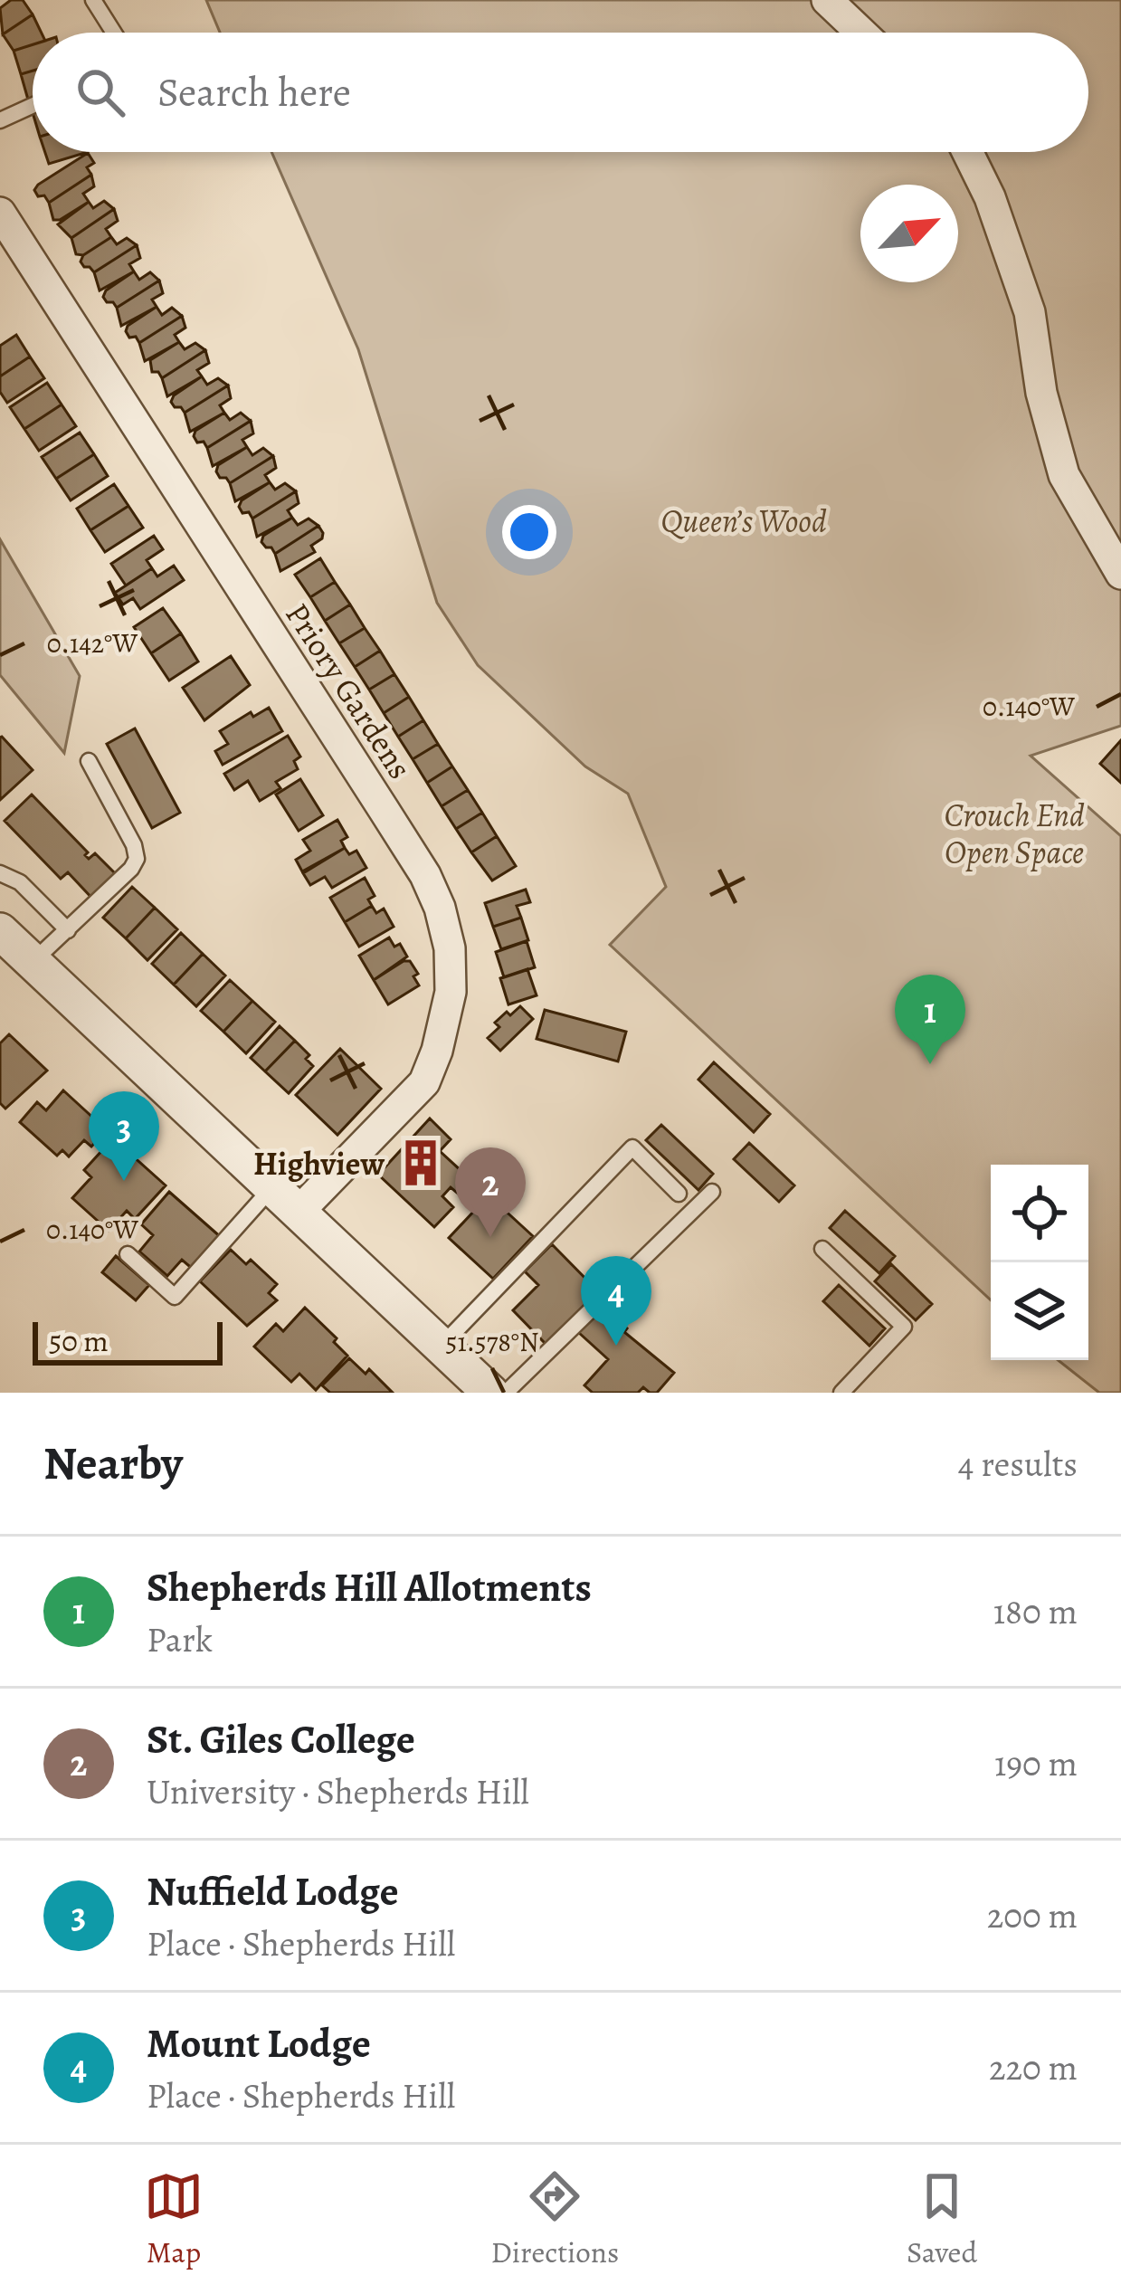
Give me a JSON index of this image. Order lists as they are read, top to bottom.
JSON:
{
  "streets": {
    "street": ["Priory Gardens"]
  },
  "parks": ["Queen’s Wood", "Crouch End Open Space"],
  "places": {
    "building": ["Highview"]
  },
  "scale_bar": "50 m",
  "north": "top right",
  "page": {
    "search": "Search here",
    "pins": [
      "1",
      "3",
      "2",
      "4"
    ],
    "scale": "50 m",
    "heading": ["Nearby", "4 results"],
    "list": [
      {
        "mark": "1",
        "name": "Shepherds Hill Allotments",
        "note": "Park",
        "value": "180 m"
      },
      {
        "mark": "2",
        "name": "St. Giles College",
        "note": "University · Shepherds Hill",
        "value": "190 m"
      },
      {
        "mark": "3",
        "name": "Nuffield Lodge",
        "note": "Place · Shepherds Hill",
        "value": "200 m"
      },
      {
        "mark": "4",
        "name": "Mount Lodge",
        "note": "Place · Shepherds Hill",
        "value": "220 m"
      }
    ],
    "nav": ["Map", "Directions", "Saved"]
  },
  "coordinates": ["0.142°W", "0.140°W", "51.578°N"]
}
